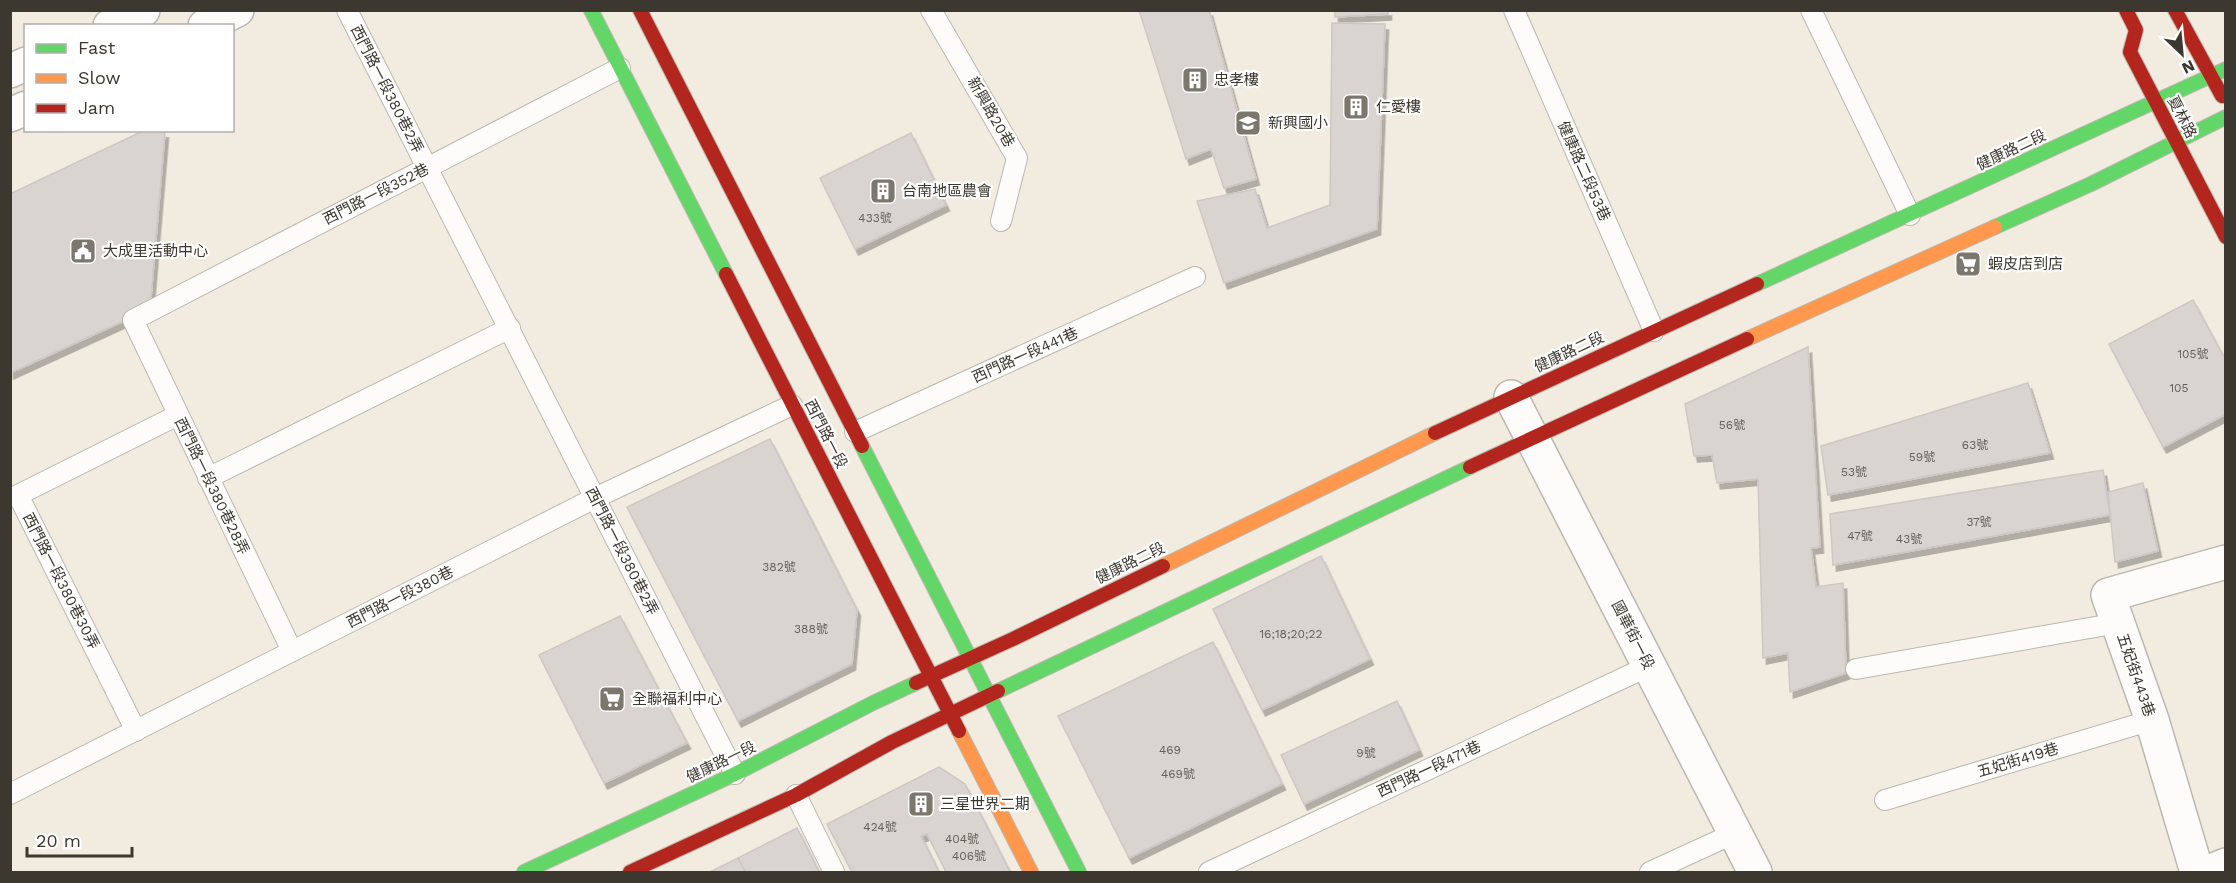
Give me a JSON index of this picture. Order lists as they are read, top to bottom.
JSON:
{
  "streets": {
    "street": [
      "夏林路",
      "健康路二段",
      "西門路一段",
      "國華街一段",
      "五妃街443巷",
      "健康路一段"
    ],
    "lane": [
      "西門路一段380巷2弄",
      "新興路20巷",
      "健康路二段53巷",
      "西門路一段352巷",
      "西門路一段441巷",
      "西門路一段380巷28弄",
      "西門路一段380巷30弄",
      "西門路一段380巷",
      "五妃街419巷",
      "西門路一段471巷"
    ]
  },
  "crossings": [
    ["西門路一段380巷2弄", "西門路一段352巷"],
    ["西門路一段380巷2弄", "西門路一段380巷"],
    ["西門路一段380巷2弄", "健康路一段"],
    ["夏林路", "健康路二段"],
    ["健康路二段", "健康路二段53巷"],
    ["健康路二段", "西門路一段"],
    ["健康路二段", "國華街一段"],
    ["健康路二段", "健康路一段"],
    ["西門路一段352巷", "西門路一段"],
    ["西門路一段352巷", "西門路一段380巷28弄"],
    ["西門路一段441巷", "西門路一段"],
    ["西門路一段", "西門路一段380巷"],
    ["西門路一段", "健康路一段"],
    ["西門路一段380巷28弄", "西門路一段380巷30弄"],
    ["西門路一段380巷28弄", "西門路一段380巷"],
    ["西門路一段380巷30弄", "西門路一段380巷"],
    ["國華街一段", "西門路一段471巷"],
    ["五妃街443巷", "五妃街419巷"]
  ],
  "places": {
    "building": [
      "忠孝樓",
      "仁愛樓",
      "台南地區農會",
      "三星世界二期"
    ],
    "school or university": ["新興國小"],
    "public building": ["大成里活動中心"],
    "supermarket": ["蝦皮店到店", "全聯福利中心"]
  },
  "house_numbers": [
    "433號",
    "105號",
    "105",
    "56號",
    "63號",
    "59號",
    "53號",
    "37號",
    "47號",
    "43號",
    "382號",
    "388號",
    "16;18;20;22",
    "469",
    "9號",
    "469號",
    "424號",
    "404號",
    "406號"
  ],
  "legend": ["Fast", "Slow", "Jam"],
  "scale_bar": "20 m",
  "north": "bottom right"
}
